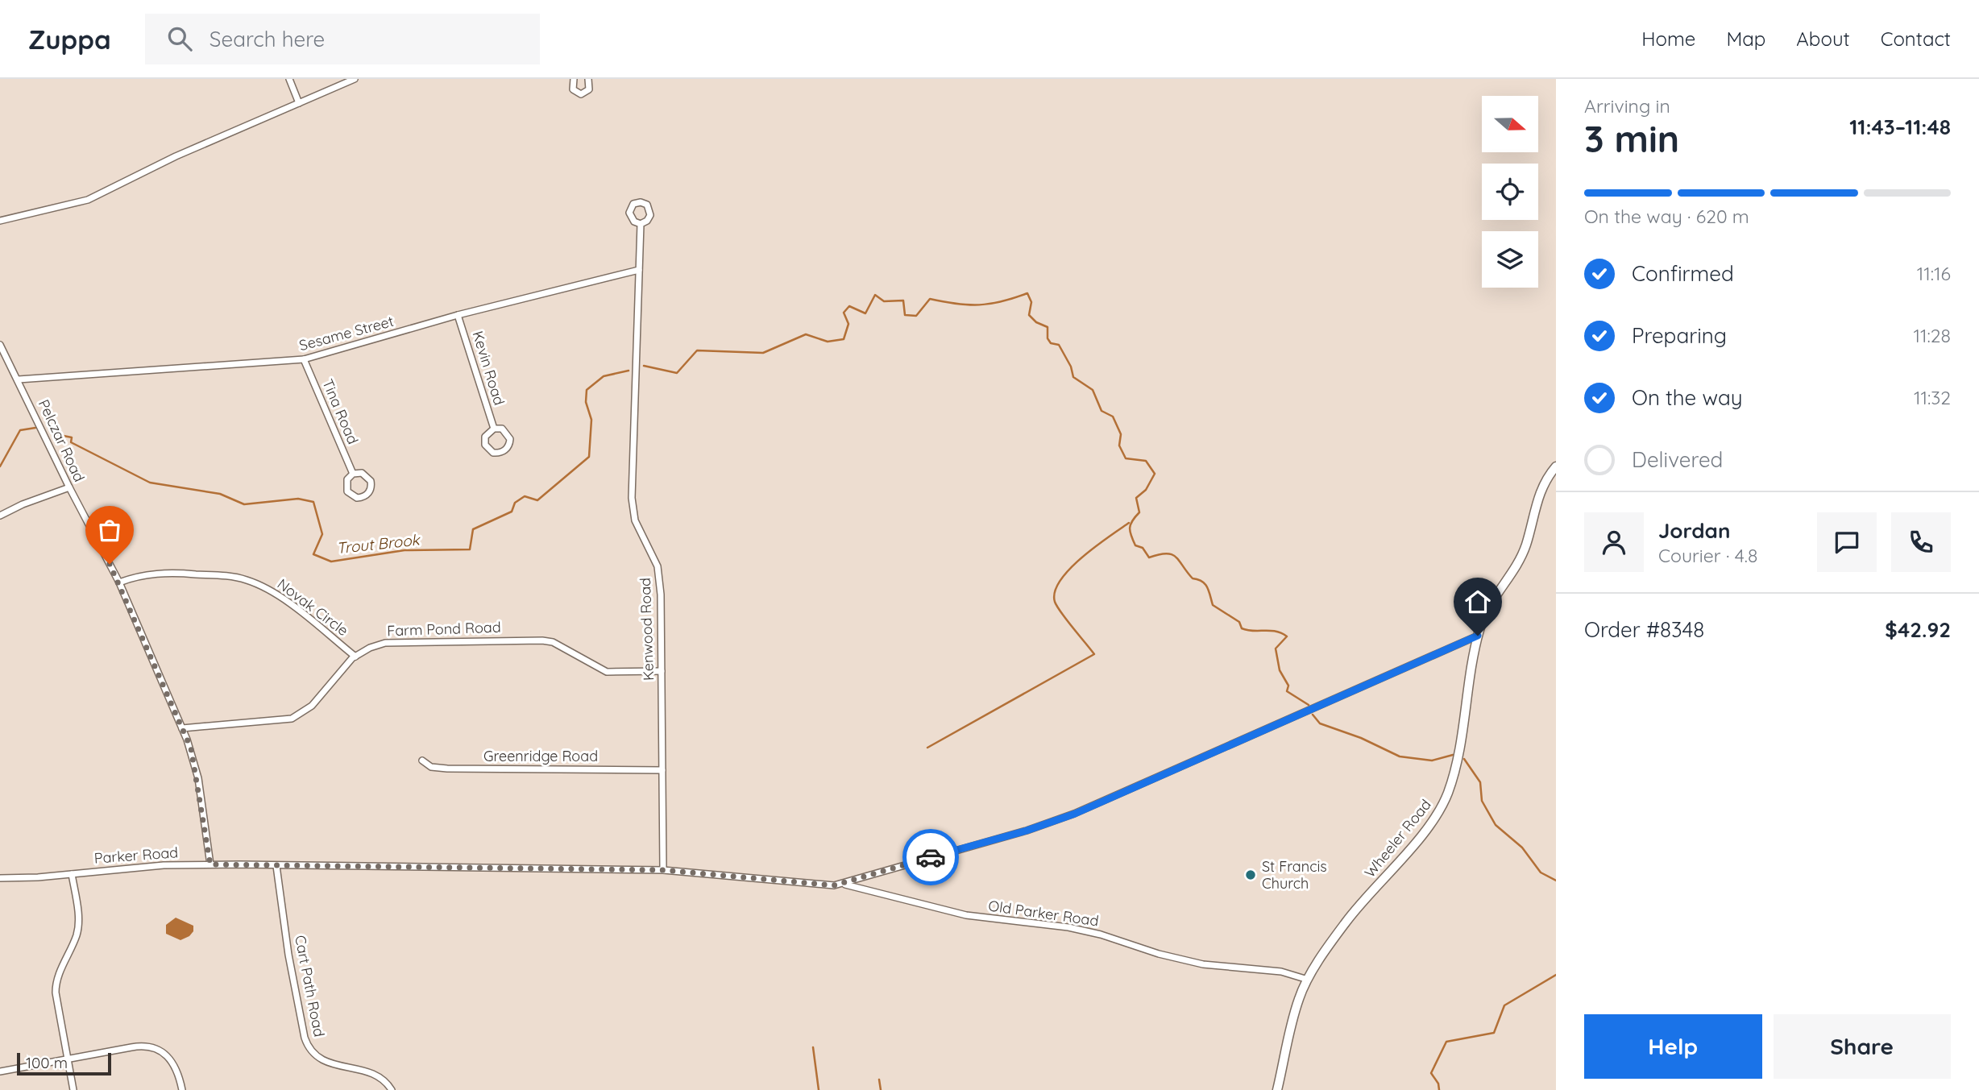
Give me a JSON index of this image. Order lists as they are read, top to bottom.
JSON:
{
  "streets": {
    "street": [
      "Sesame Street",
      "Kevin Road",
      "Tina Road",
      "Pelczar Road",
      "Novak Circle",
      "Farm Pond Road",
      "Kenwood Road",
      "Greenridge Road",
      "Wheeler Road",
      "Parker Road",
      "Old Parker Road",
      "Cart Path Road"
    ]
  },
  "crossings": [
    ["Sesame Street", "Kevin Road"],
    ["Sesame Street", "Tina Road"],
    ["Sesame Street", "Pelczar Road"],
    ["Sesame Street", "Kenwood Road"],
    ["Pelczar Road", "Novak Circle"],
    ["Pelczar Road", "Farm Pond Road"],
    ["Pelczar Road", "Parker Road"],
    ["Novak Circle", "Farm Pond Road"],
    ["Farm Pond Road", "Kenwood Road"],
    ["Kenwood Road", "Greenridge Road"],
    ["Kenwood Road", "Parker Road"],
    ["Wheeler Road", "Parker Road"],
    ["Wheeler Road", "Old Parker Road"],
    ["Parker Road", "Old Parker Road"],
    ["Parker Road", "Cart Path Road"]
  ],
  "water": ["Trout Brook"],
  "places": ["St Francis Church"],
  "scale_bar": "100 m",
  "north": "right",
  "page": {
    "header": "Zuppa",
    "search": "Search here",
    "nav": [
      "Home",
      "Map",
      "About",
      "Contact"
    ],
    "heading": ["3 min", "Arriving in", "11:43–11:48"],
    "panel": [
      "Jordan",
      "Courier · 4.8",
      "Order #8348",
      "$42.92"
    ],
    "bar": "On the way · 620 m",
    "list": [
      ["Confirmed", "11:16"],
      ["Preparing", "11:28"],
      ["On the way", "11:32"],
      "Delivered"
    ],
    "buttons": ["Help", "Share"],
    "scale": "100 m"
  }
}
